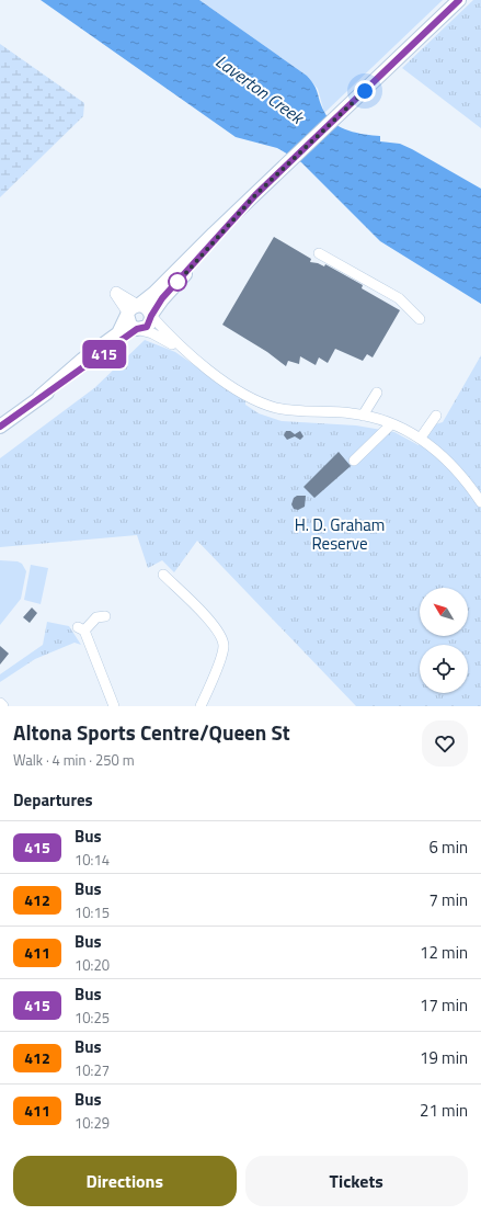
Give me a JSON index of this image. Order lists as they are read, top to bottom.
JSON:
{
  "water": ["Laverton Creek"],
  "parks": ["H. D. Graham Reserve"],
  "lines": ["bus line 415"],
  "north": "top left",
  "page": {
    "on_map": "415",
    "heading": [
      ["Altona Sports Centre/Queen St", "Walk · 4 min · 250 m"],
      "Departures"
    ],
    "list": [
      {
        "mark": "415",
        "name": "Bus",
        "note": "10:14",
        "value": "6 min"
      },
      {
        "mark": "412",
        "name": "Bus",
        "note": "10:15",
        "value": "7 min"
      },
      {
        "mark": "411",
        "name": "Bus",
        "note": "10:20",
        "value": "12 min"
      },
      {
        "mark": "415",
        "name": "Bus",
        "note": "10:25",
        "value": "17 min"
      },
      {
        "mark": "412",
        "name": "Bus",
        "note": "10:27",
        "value": "19 min"
      },
      {
        "mark": "411",
        "name": "Bus",
        "note": "10:29",
        "value": "21 min"
      }
    ],
    "buttons": ["Directions", "Tickets"]
  }
}
